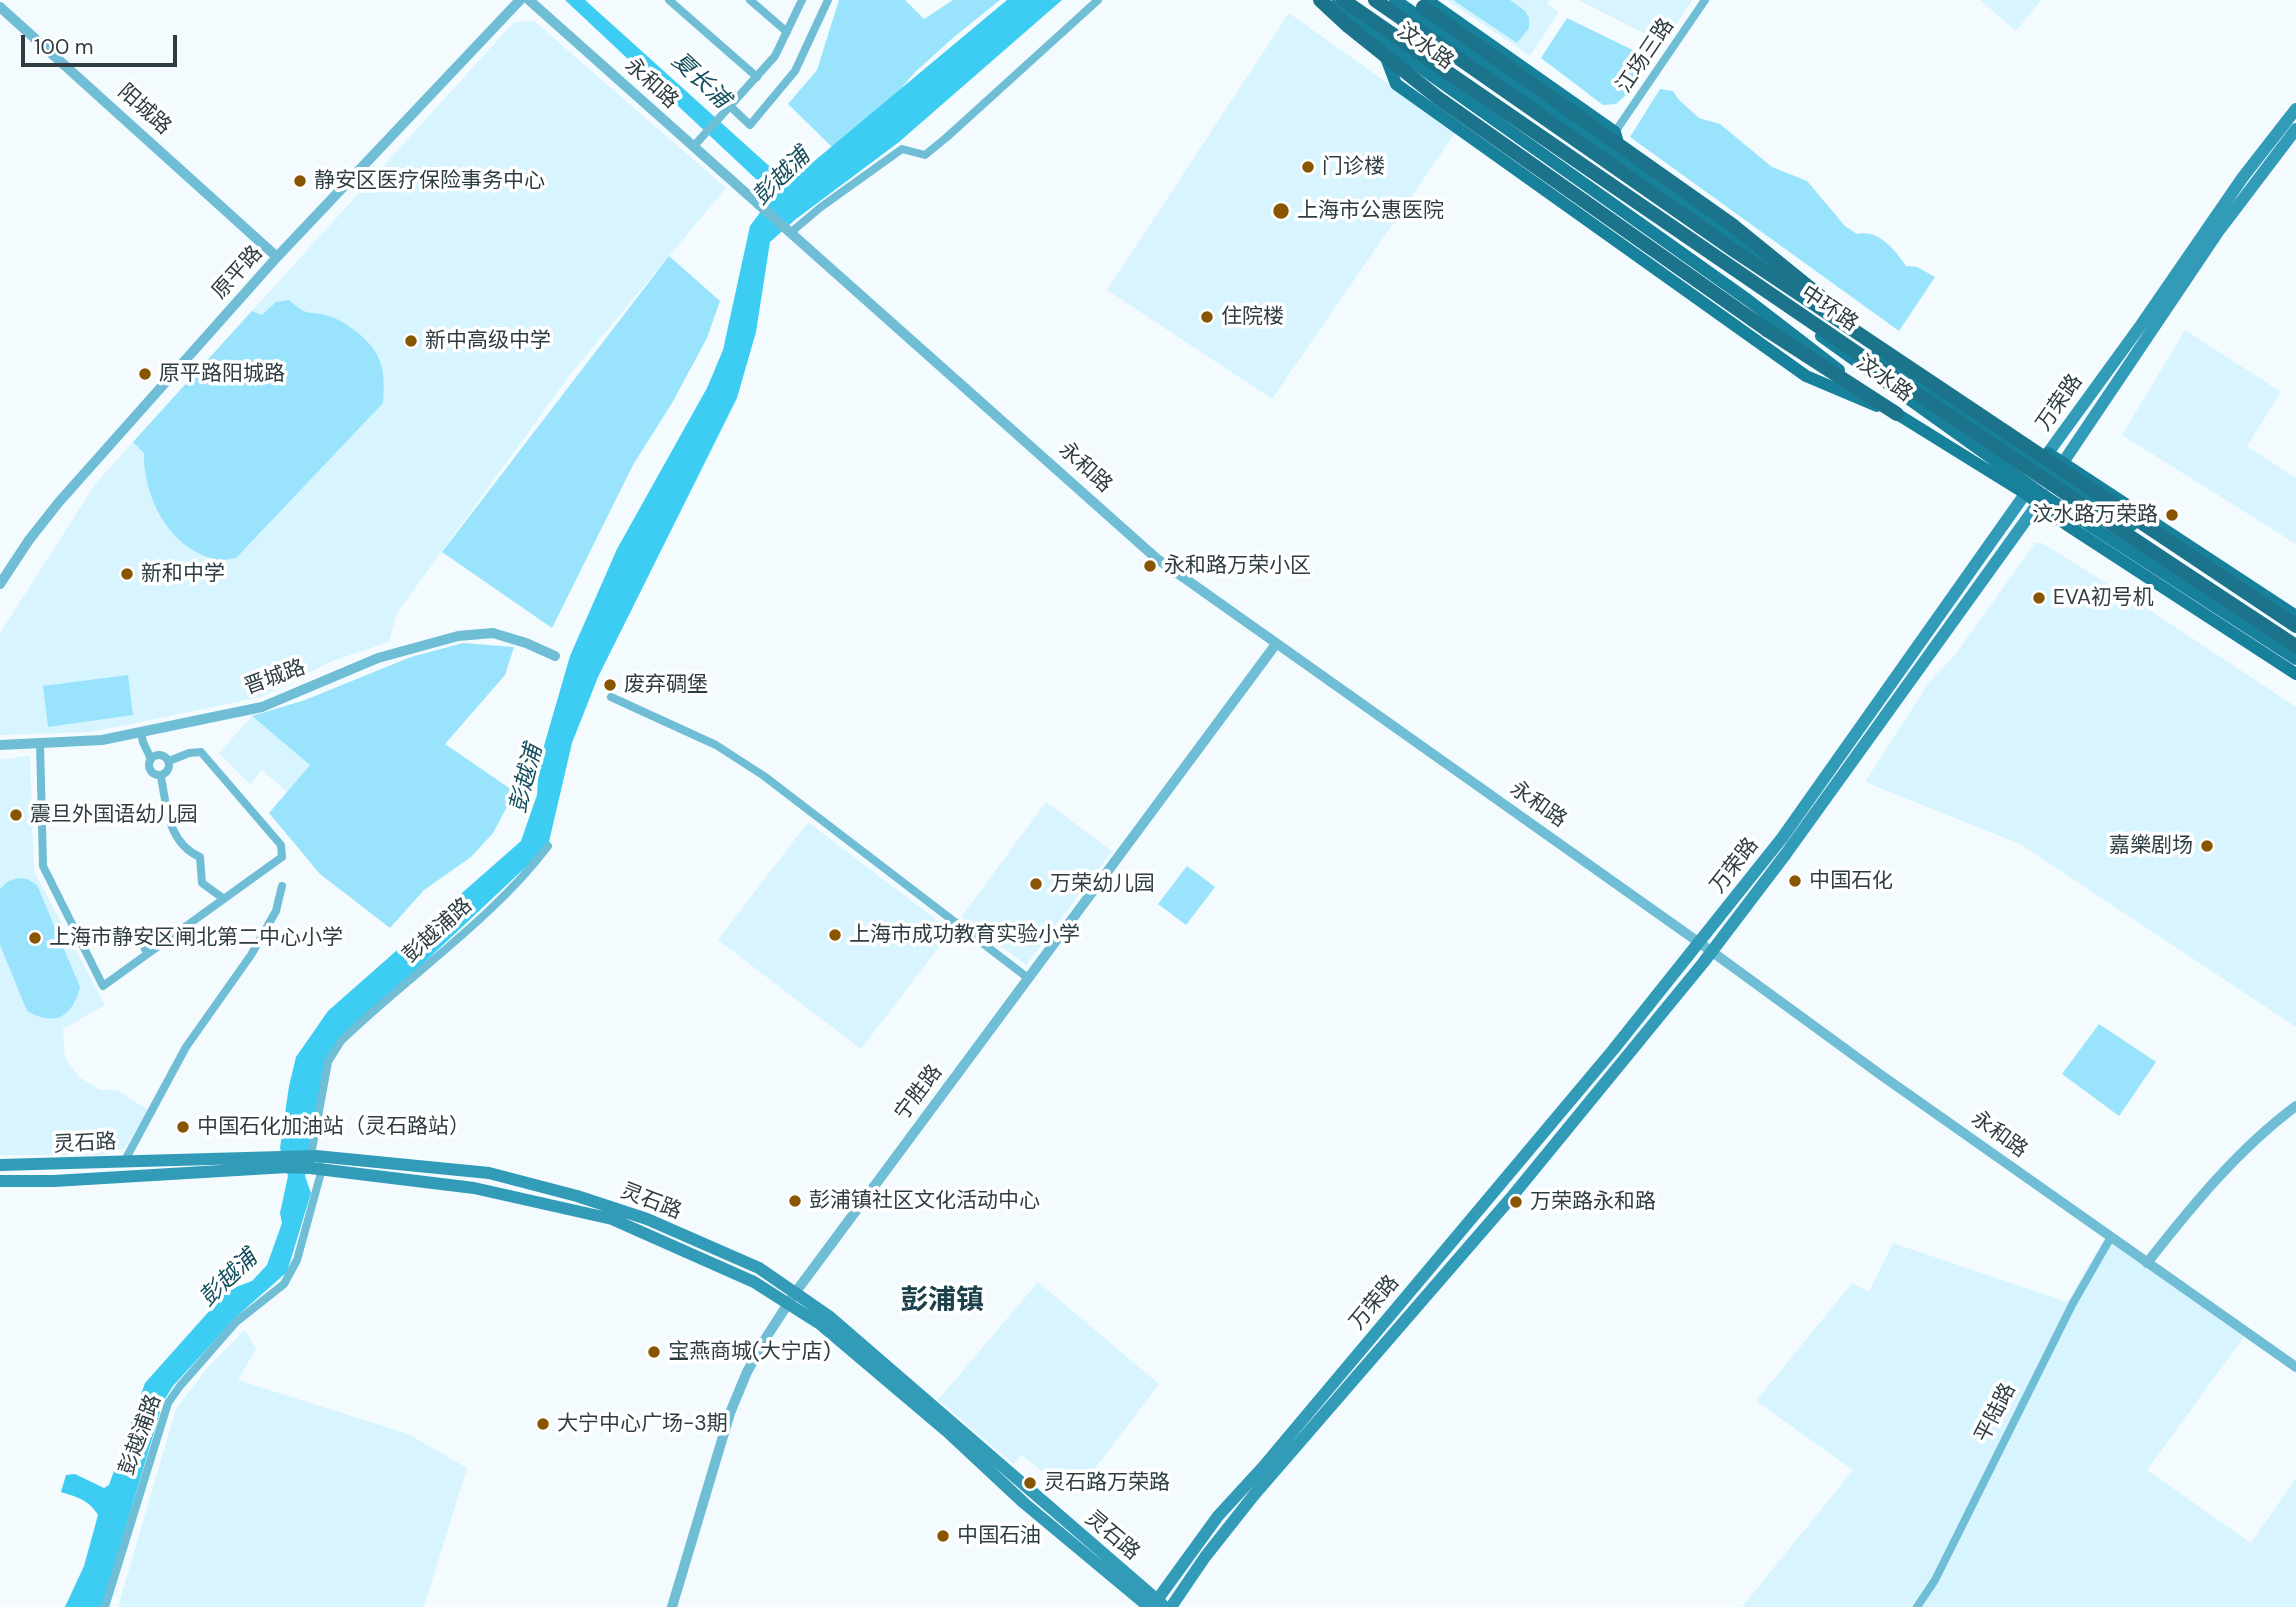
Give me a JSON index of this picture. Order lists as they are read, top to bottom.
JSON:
{
  "streets": {
    "highway": ["中环路"],
    "main road": ["汶水路", "万荣路", "灵石路"],
    "street": [
      "江场三路",
      "永和路",
      "阳城路",
      "原平路",
      "晋城路",
      "彭越浦路",
      "宁胜路",
      "平陆路"
    ]
  },
  "crossings": [
    ["汶水路", "江场三路"],
    ["汶水路", "万荣路"],
    ["永和路", "万荣路"],
    ["永和路", "宁胜路"],
    ["永和路", "平陆路"],
    ["阳城路", "原平路"],
    ["万荣路", "灵石路"],
    ["彭越浦路", "灵石路"],
    ["宁胜路", "灵石路"]
  ],
  "districts": ["彭浦镇"],
  "water": ["夏长浦", "彭越浦"],
  "places": [
    "门诊楼",
    "静安区医疗保险事务中心",
    "上海市公惠医院",
    "住院楼",
    "新中高级中学",
    "原平路阳城路",
    "汶水路万荣路",
    "永和路万荣小区",
    "新和中学",
    "EVA初号机",
    "废弃碉堡",
    "震旦外国语幼儿园",
    "嘉樂剧场",
    "中国石化",
    "万荣幼儿园",
    "上海市成功教育实验小学",
    "上海市静安区闸北第二中心小学",
    "中国石化加油站（灵石路站）",
    "彭浦镇社区文化活动中心",
    "万荣路永和路",
    "宝燕商城(大宁店)",
    "大宁中心广场-3期",
    "灵石路万荣路",
    "中国石油"
  ],
  "scale_bar": "100 m"
}
